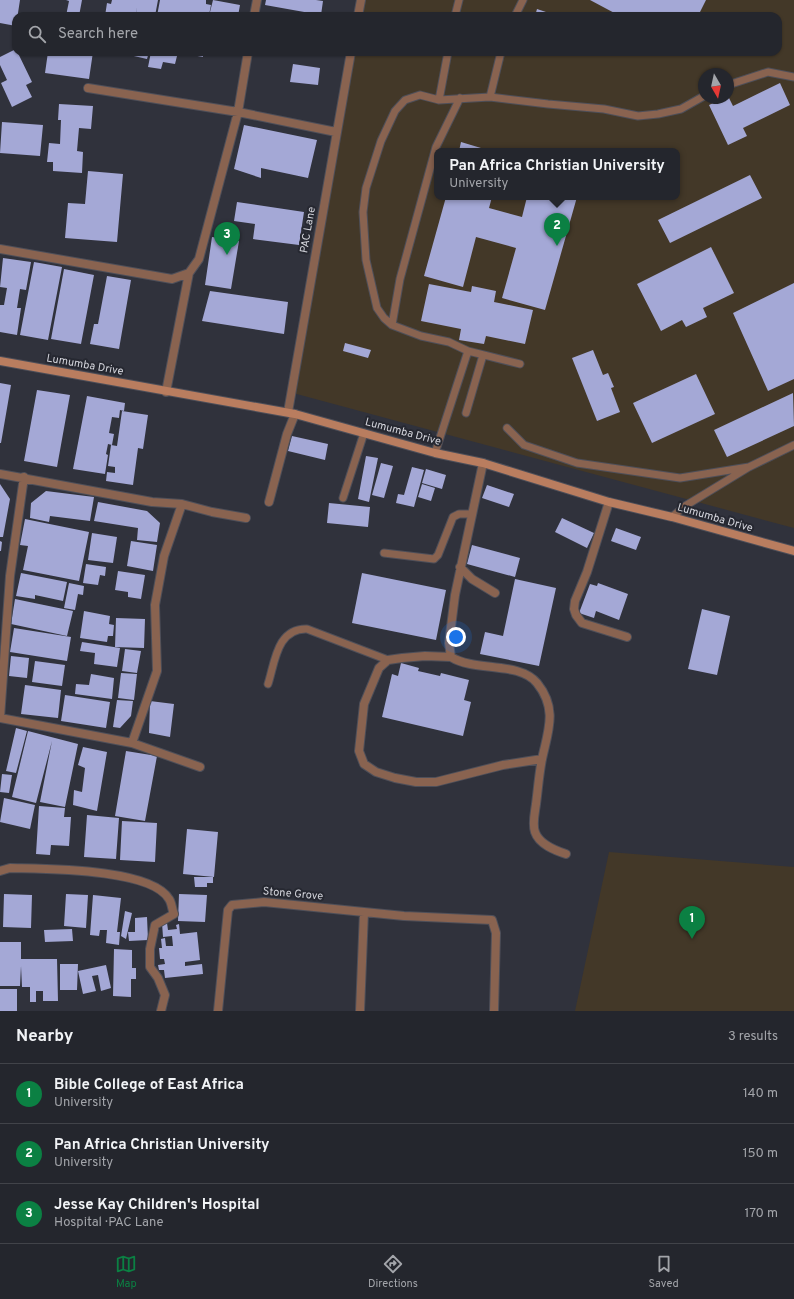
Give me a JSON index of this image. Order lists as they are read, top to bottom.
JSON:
{
  "streets": {
    "street": ["PAC Lane", "Lumumba Drive", "Stone Grove"]
  },
  "crossings": [
    ["PAC Lane", "Lumumba Drive"]
  ],
  "north": "bottom",
  "page": {
    "search": "Search here",
    "popup": ["Pan Africa Christian University", "University"],
    "pins": ["2", "3", "1"],
    "heading": ["Nearby", "3 results"],
    "list": [
      {
        "mark": "1",
        "name": "Bible College of East Africa",
        "note": "University",
        "value": "140 m"
      },
      {
        "mark": "2",
        "name": "Pan Africa Christian University",
        "note": "University",
        "value": "150 m"
      },
      {
        "mark": "3",
        "name": "Jesse Kay Children's Hospital",
        "note": "Hospital · PAC Lane",
        "value": "170 m"
      }
    ],
    "nav": ["Map", "Directions", "Saved"]
  }
}
